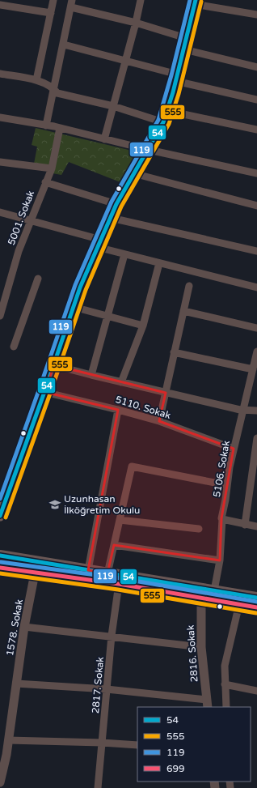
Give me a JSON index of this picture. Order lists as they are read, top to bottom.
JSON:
{
  "streets": {
    "street": [
      "5001. Sokak",
      "5110. Sokak",
      "5106. Sokak",
      "1578. Sokak",
      "2816. Sokak",
      "2817. Sokak"
    ]
  },
  "crossings": [
    ["5110. Sokak", "5106. Sokak"]
  ],
  "places": {
    "school or university": ["Uzunhasan İlköğretim Okulu"]
  },
  "lines": [
    "transit line 54",
    "transit line 119",
    "transit line 555",
    "transit line 699"
  ],
  "legend": [
    "54",
    "555",
    "119",
    "699"
  ]
}
